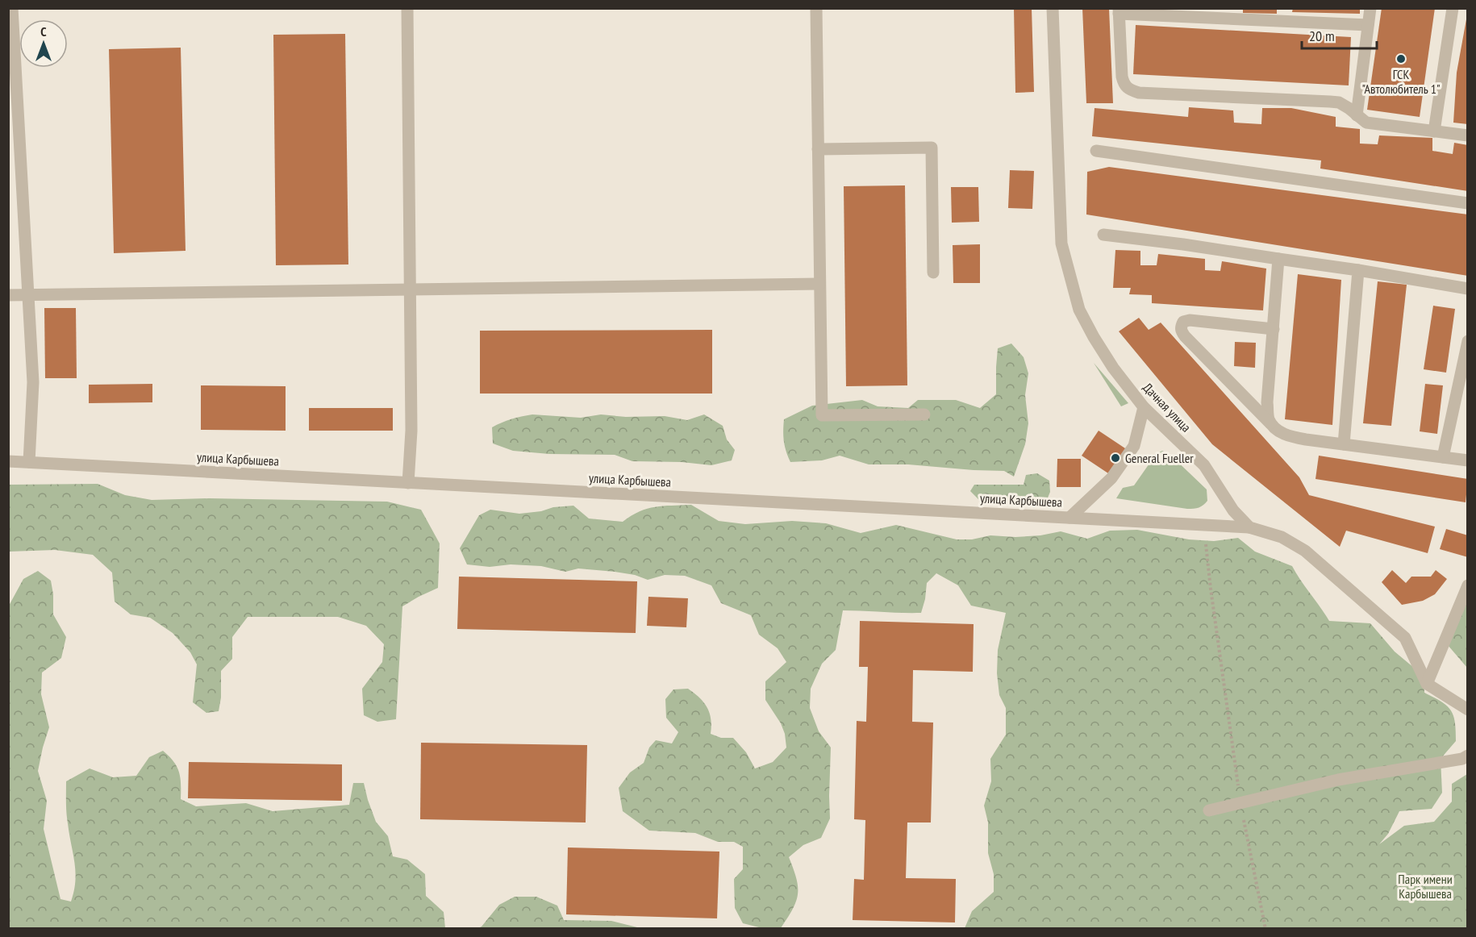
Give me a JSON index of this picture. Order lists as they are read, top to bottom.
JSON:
{
  "streets": {
    "street": ["Дачная улица", "улица Карбышева"]
  },
  "crossings": [
    ["Дачная улица", "улица Карбышева"]
  ],
  "parks": ["Парк имени Карбышева"],
  "places": ["ГСК \"Автолюбитель 1\"", "General Fueller"],
  "scale_bar": "20 m",
  "north": "top"
}
